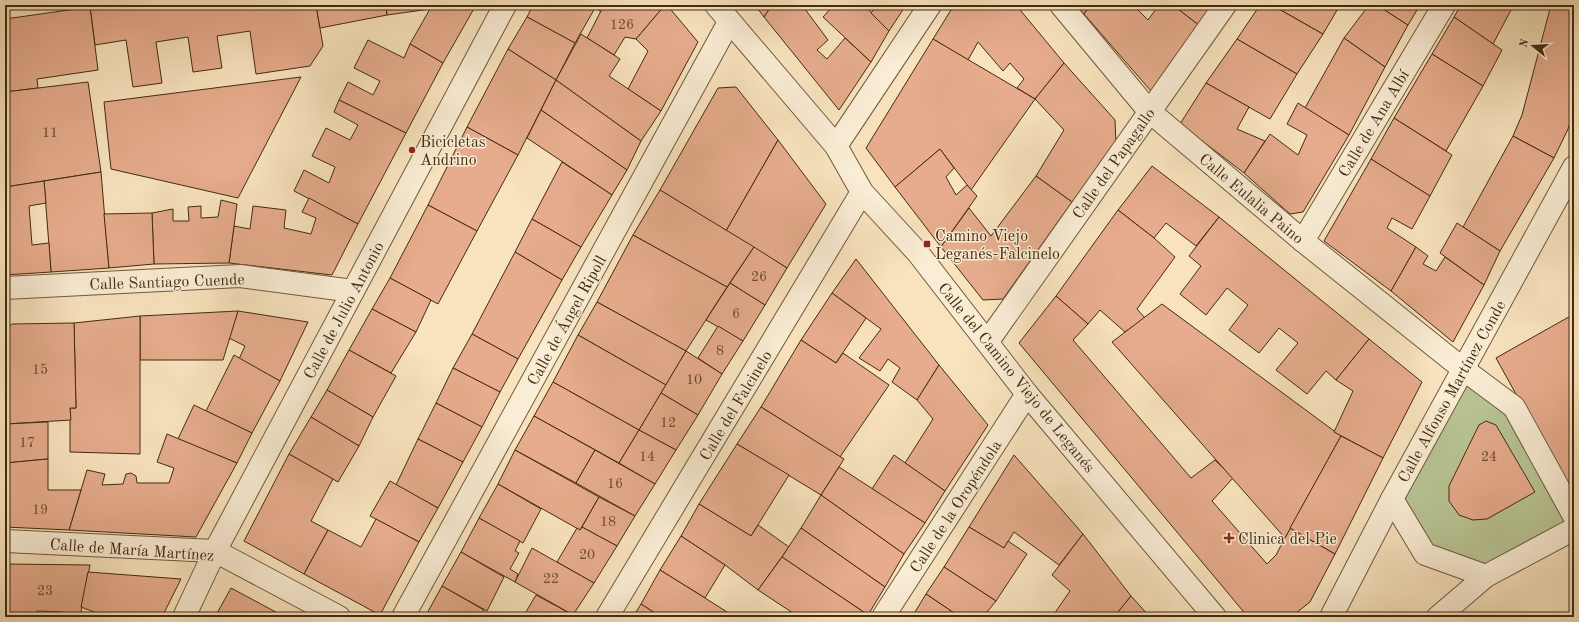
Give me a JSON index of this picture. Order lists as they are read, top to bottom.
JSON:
{
  "streets": {
    "street": [
      "Calle de Ana Albí",
      "Calle del Papagallo",
      "Calle Eulalia Paino",
      "Calle Santiago Cuende",
      "Calle de Julio Antonio",
      "Calle de Ángel Ripoll",
      "Calle del Camino Viejo de Leganés",
      "Calle Alfonso Martínez Conde",
      "Calle del Falcinelo",
      "Calle de la Oropéndola",
      "Calle de María Martínez"
    ]
  },
  "crossings": [
    ["Calle de Ana Albí", "Calle Eulalia Paino"],
    ["Calle del Papagallo", "Calle Eulalia Paino"],
    ["Calle del Papagallo", "Calle del Camino Viejo de Leganés"],
    ["Calle Eulalia Paino", "Calle Alfonso Martínez Conde"],
    ["Calle Santiago Cuende", "Calle de Julio Antonio"],
    ["Calle de Julio Antonio", "Calle de María Martínez"],
    ["Calle de Ángel Ripoll", "Calle del Camino Viejo de Leganés"],
    ["Calle del Camino Viejo de Leganés", "Calle del Falcinelo"],
    ["Calle del Camino Viejo de Leganés", "Calle de la Oropéndola"]
  ],
  "places": {
    "other": ["Bicicletas Andrino"],
    "transit": ["Camino Viejo Leganés-Falcinelo"],
    "health": ["Clinica del Pie"]
  },
  "house_numbers": [
    "126",
    "11",
    "26",
    "6",
    "8",
    "15",
    "10",
    "12",
    "17",
    "14",
    "24",
    "16",
    "19",
    "18",
    "20",
    "22",
    "23"
  ],
  "north": "left"
}
